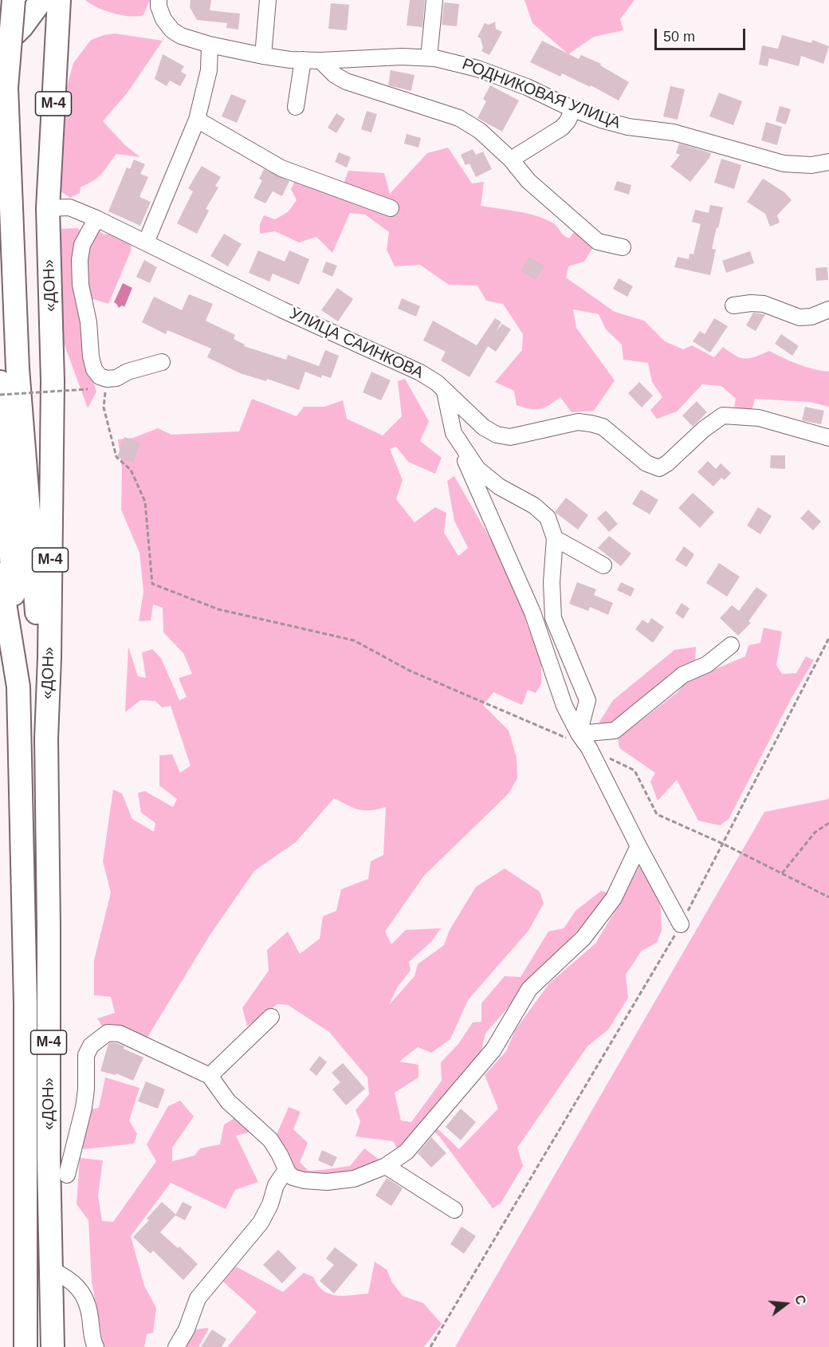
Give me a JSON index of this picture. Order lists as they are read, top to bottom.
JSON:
{
  "streets": {
    "highway": ["М-4", "«ДОН»"],
    "street": ["РОДНИКОВАЯ УЛИЦА", "УЛИЦА САИНКОВА"]
  },
  "crossings": [
    ["«ДОН»", "УЛИЦА САИНКОВА"]
  ],
  "scale_bar": "50 m",
  "north": "right"
}
